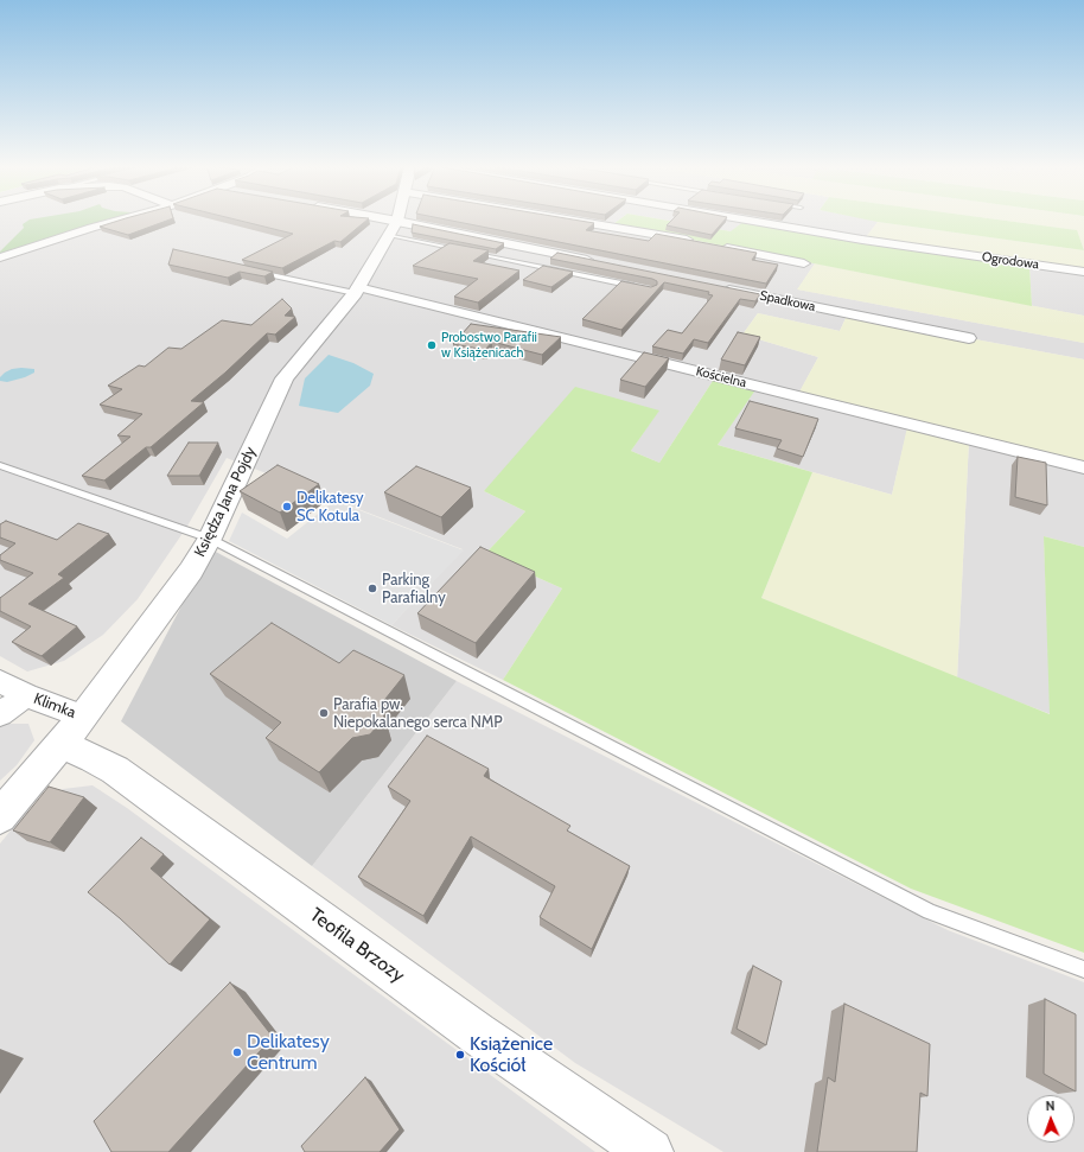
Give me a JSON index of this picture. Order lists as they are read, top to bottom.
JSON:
{
  "streets": {
    "street": [
      "Ogrodowa",
      "Spadkowa",
      "Kościelna",
      "Księdza Jana Pojdy",
      "Klimka",
      "Teofila Brzozy"
    ]
  },
  "crossings": [
    ["Kościelna", "Księdza Jana Pojdy"],
    ["Księdza Jana Pojdy", "Klimka"],
    ["Księdza Jana Pojdy", "Teofila Brzozy"],
    ["Klimka", "Teofila Brzozy"]
  ],
  "places": [
    "Probostwo Parafii w Książenicach",
    "Delikatesy SC Kotula",
    "Parking Parafialny",
    "Parafia pw. Niepokalanego serca NMP",
    "Delikatesy Centrum",
    "Książenice Kościół"
  ],
  "north": "top"
}
